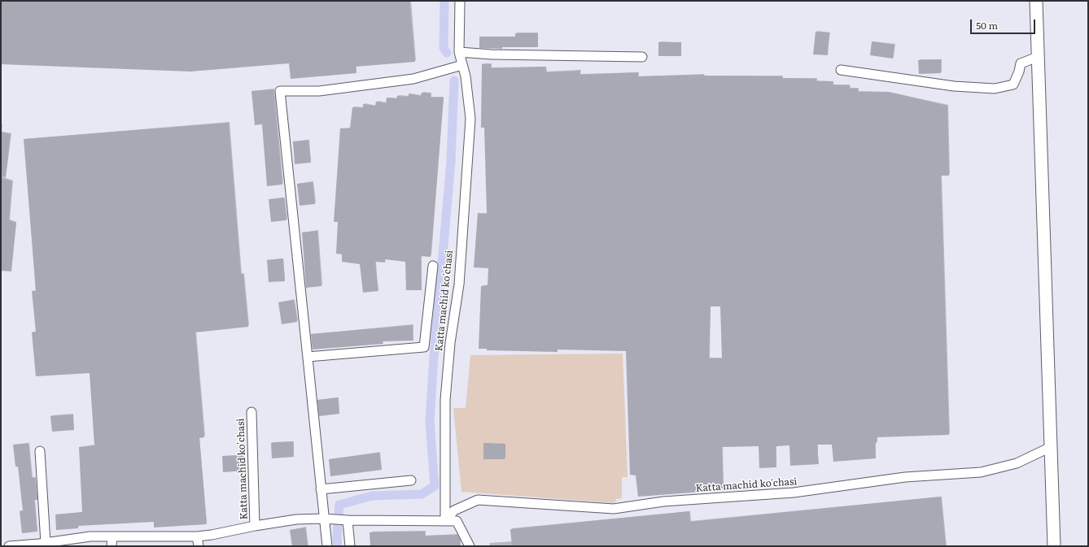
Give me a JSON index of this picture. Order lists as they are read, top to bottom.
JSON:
{
  "streets": {
    "street": ["Katta machid ko'chasi"]
  },
  "scale_bar": "50 m"
}
